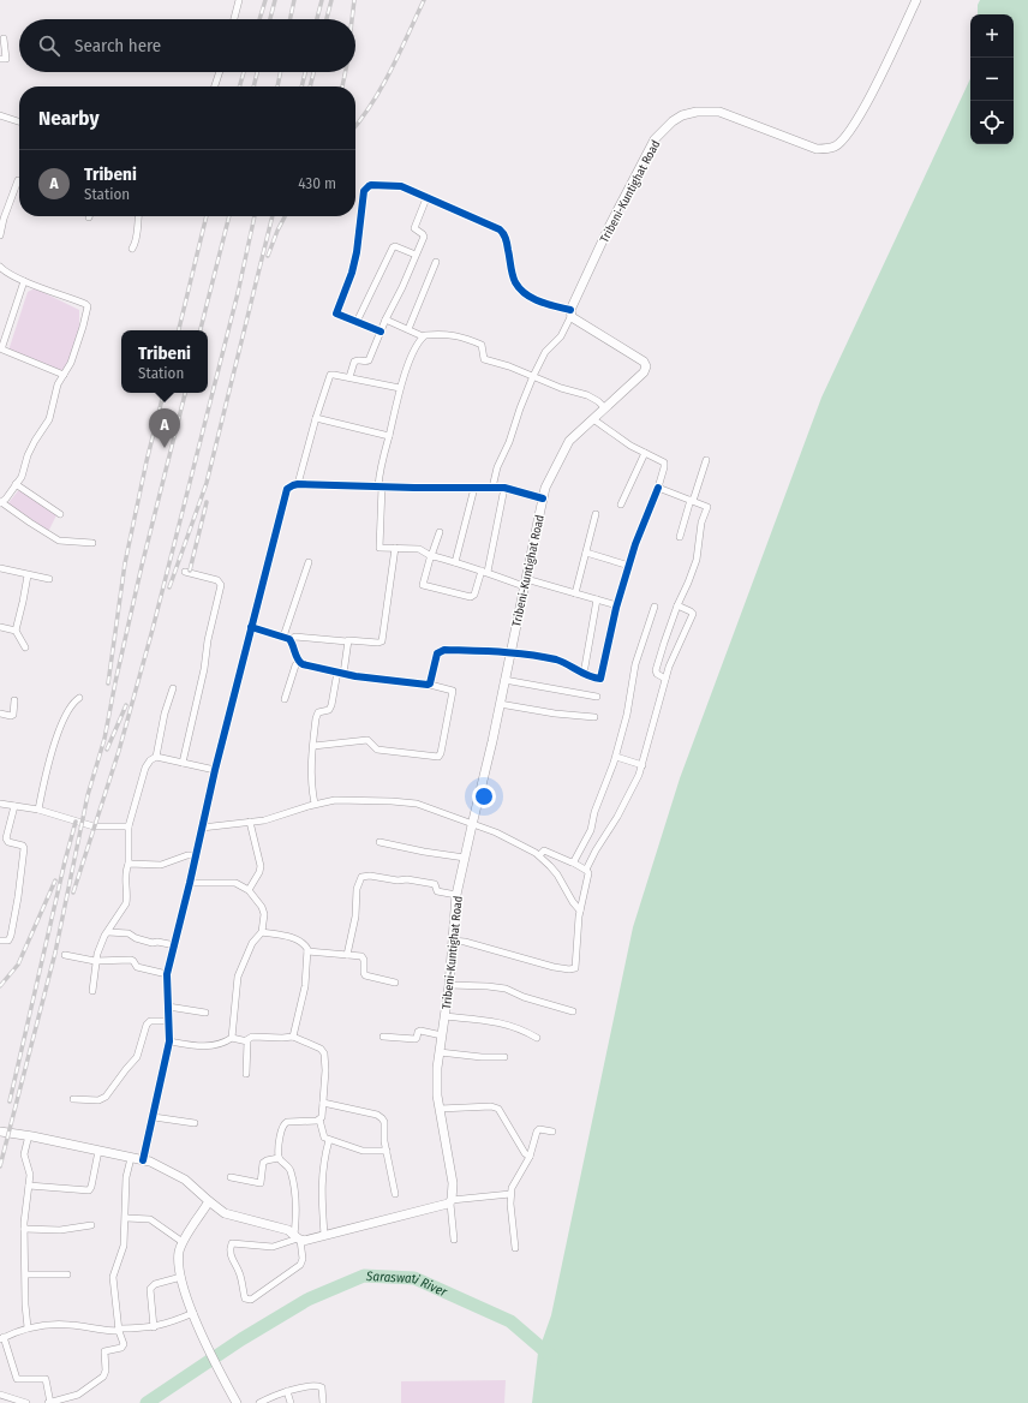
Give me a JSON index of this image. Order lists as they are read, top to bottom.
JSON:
{
  "streets": {
    "main road": ["Tribeni-Kuntighat Road"]
  },
  "water": ["Saraswati River"],
  "page": {
    "map_buttons": ["+", "−"],
    "search": "Search here",
    "heading": "Nearby",
    "list": [
      {
        "mark": "A",
        "name": "Tribeni",
        "note": "Station",
        "value": "430 m"
      }
    ],
    "popup": ["Tribeni", "Station"],
    "pins": "A"
  }
}
